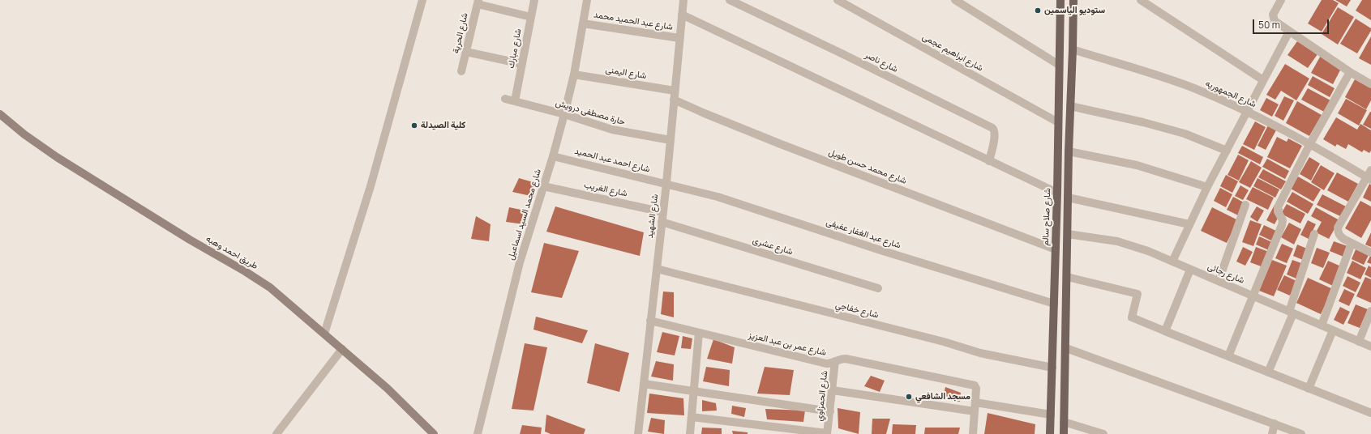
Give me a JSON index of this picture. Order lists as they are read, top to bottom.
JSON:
{
  "streets": {
    "main road": ["شارع صلاح سالم"],
    "street": [
      "شارع عبد الحميد محمد",
      "شارع الحرية",
      "شارع مبارك",
      "شارع ابراهيم عجمى",
      "شارع ناصر",
      "شارع اليمنى",
      "شارع الجمهوريه",
      "حارة مصطفى درويش",
      "شارع احمد عبد الحميد",
      "شارع محمد حسن طويل",
      "شارع الغريب",
      "شارع محمد السيد اسماعيل",
      "شارع الشهيد",
      "شارع عبد الغفار عفيفى",
      "شارع عشرى",
      "طريق احمد وهبه",
      "شارع رجائى",
      "شارع خفاجي",
      "شارع عمر بن عبد العزيز",
      "شارع الحمزاوي"
    ]
  },
  "crossings": [
    ["شارع عبد الحميد محمد", "شارع محمد السيد اسماعيل"],
    ["شارع عبد الحميد محمد", "شارع الشهيد"],
    ["شارع مبارك", "حارة مصطفى درويش"],
    ["شارع ابراهيم عجمى", "شارع صلاح سالم"],
    ["شارع اليمنى", "شارع محمد السيد اسماعيل"],
    ["شارع اليمنى", "شارع الشهيد"],
    ["حارة مصطفى درويش", "شارع محمد السيد اسماعيل"],
    ["حارة مصطفى درويش", "شارع الشهيد"],
    ["شارع احمد عبد الحميد", "شارع محمد السيد اسماعيل"],
    ["شارع احمد عبد الحميد", "شارع الشهيد"],
    ["شارع احمد عبد الحميد", "شارع عبد الغفار عفيفى"],
    ["شارع محمد حسن طويل", "شارع الشهيد"],
    ["شارع محمد حسن طويل", "شارع صلاح سالم"],
    ["شارع الغريب", "شارع محمد السيد اسماعيل"],
    ["شارع الغريب", "شارع الشهيد"],
    ["شارع الشهيد", "شارع عبد الغفار عفيفى"],
    ["شارع الشهيد", "شارع عشرى"],
    ["شارع الشهيد", "شارع خفاجي"],
    ["شارع الشهيد", "شارع عمر بن عبد العزيز"],
    ["شارع صلاح سالم", "شارع عبد الغفار عفيفى"],
    ["شارع صلاح سالم", "شارع خفاجي"],
    ["شارع عمر بن عبد العزيز", "شارع الحمزاوي"]
  ],
  "places": ["ستوديو الياسمين", "كلية الصيدلة", "مسجد الشافعي"],
  "scale_bar": "50 m"
}
